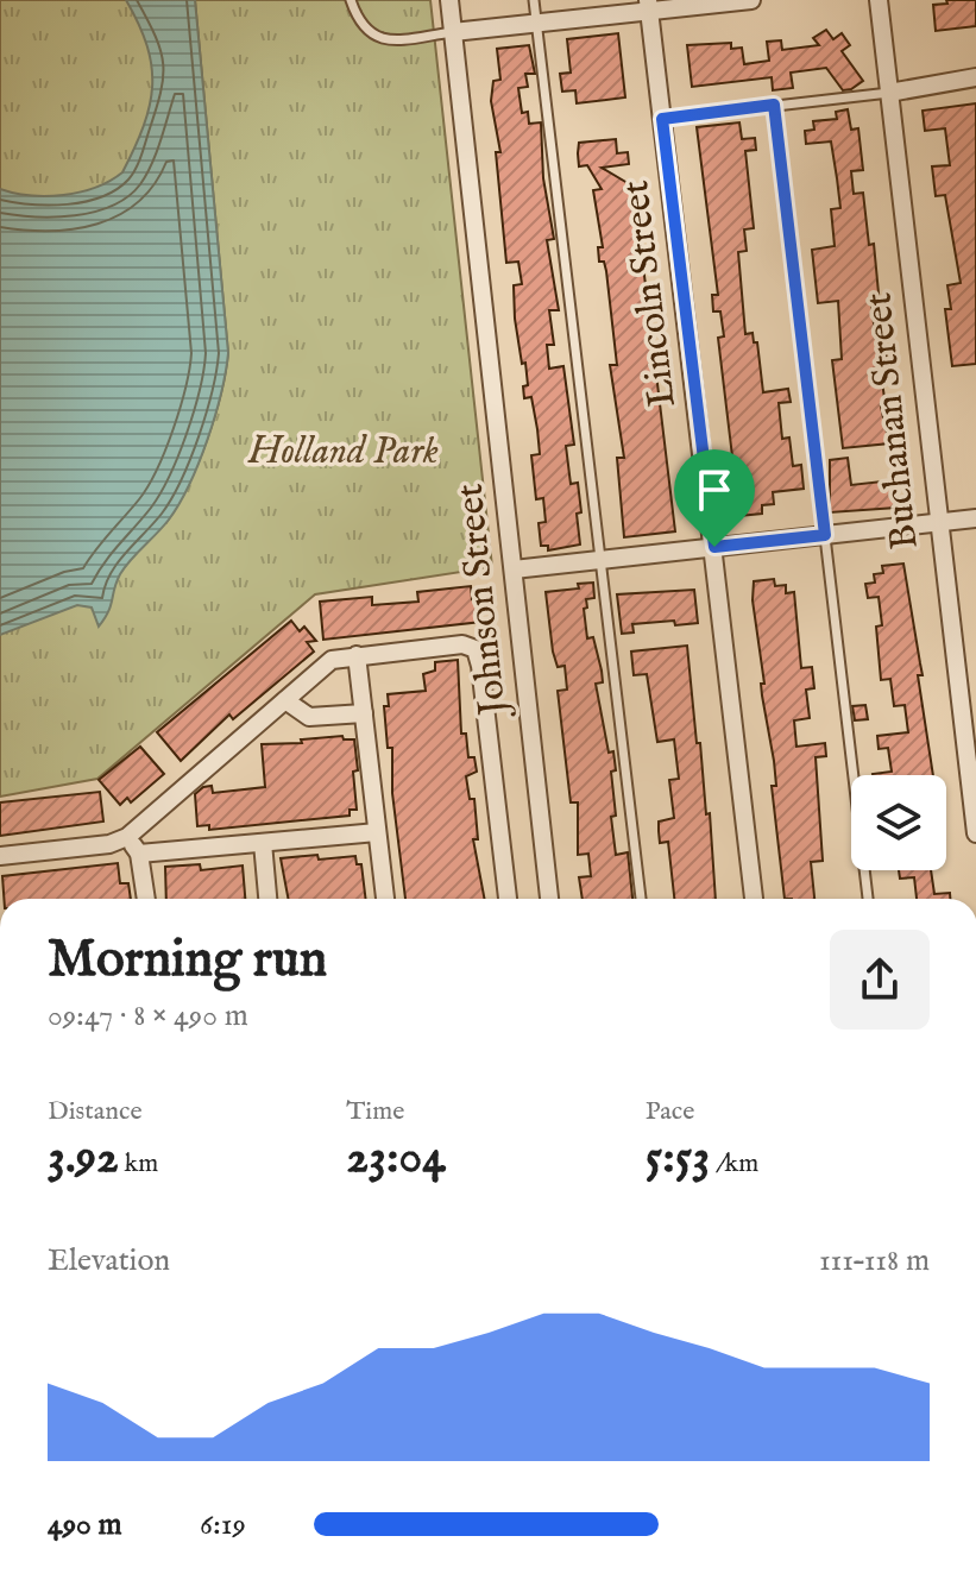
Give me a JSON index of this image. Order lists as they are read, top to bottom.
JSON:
{
  "streets": {
    "street": ["Lincoln Street", "Buchanan Street", "Johnson Street"]
  },
  "parks": ["Holland Park"],
  "page": {
    "heading": ["Morning run", "09:47 · 8 × 490 m"],
    "stats": [
      ["Distance", "3.92 km"],
      ["Time", "23:04"],
      ["Pace", "5:53 /km"]
    ],
    "chart": ["Elevation", "111–118 m"],
    "list": [
      {
        "name": "490 m",
        "note": "6:19"
      }
    ]
  }
}
